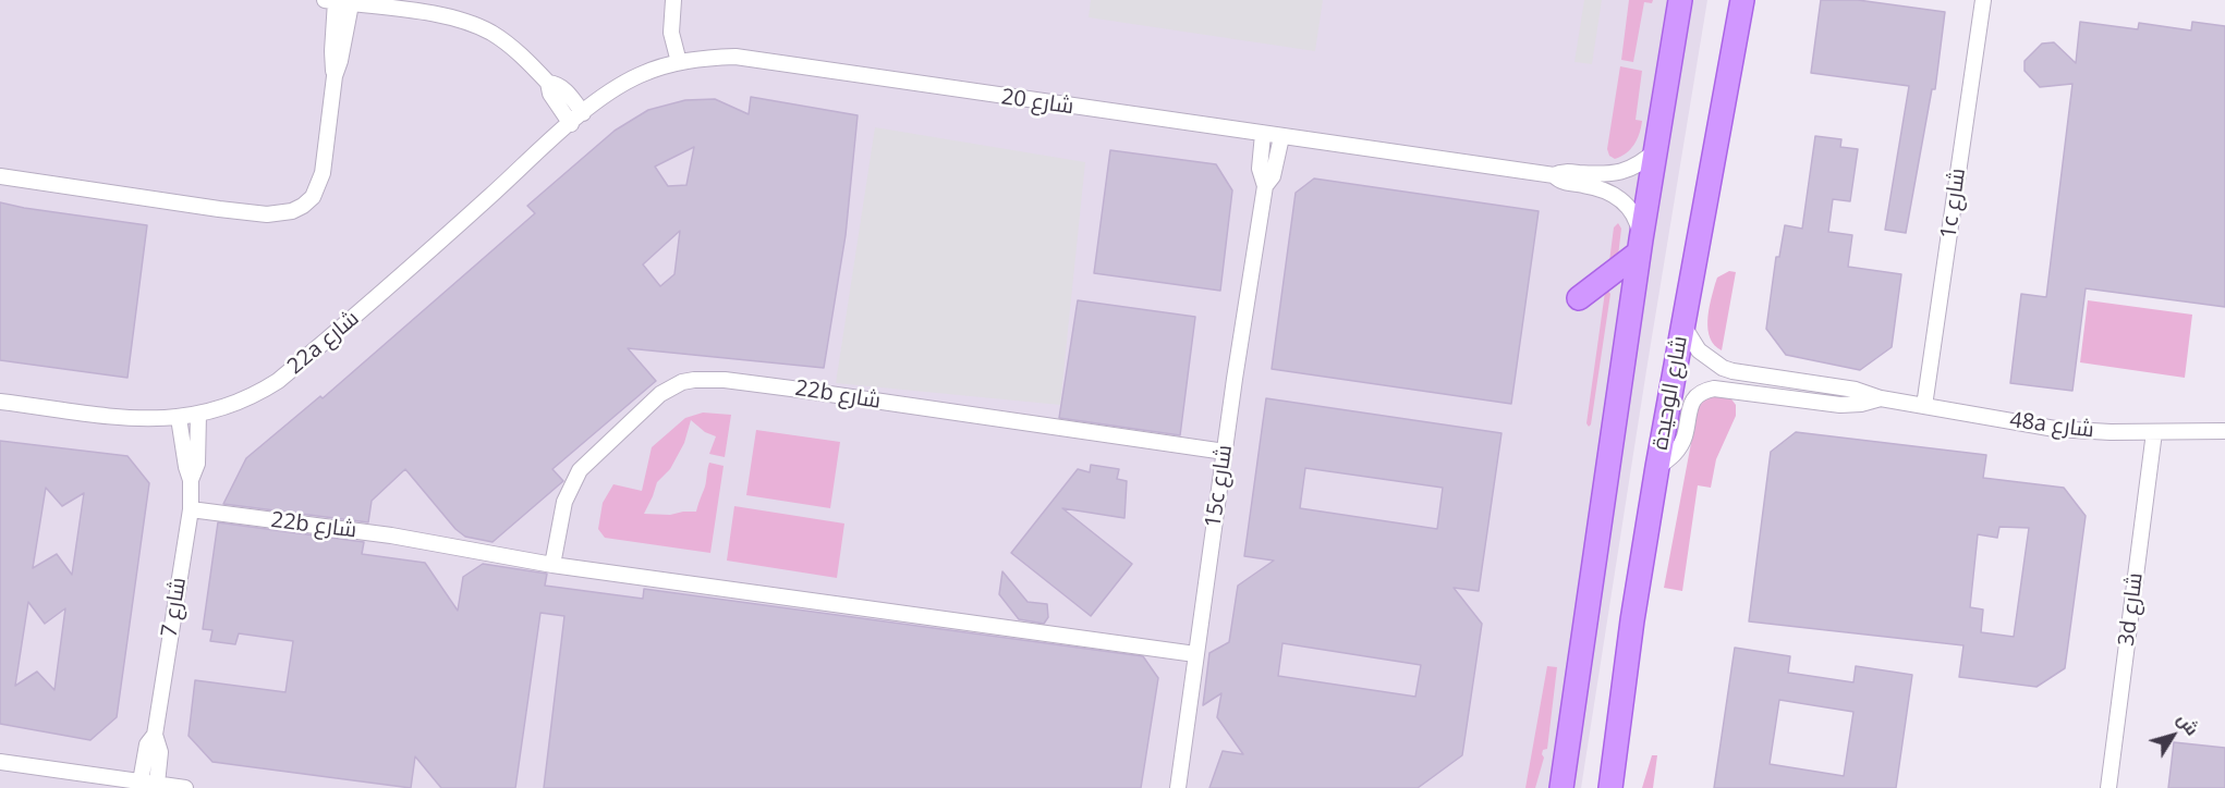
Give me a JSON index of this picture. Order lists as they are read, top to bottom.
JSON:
{
  "streets": {
    "main road": ["شارع الوحيدة"],
    "street": [
      "شارع 20",
      "1c شارع",
      "22a شارع",
      "22b شارع",
      "48a شارع",
      "15c شارع",
      "شارع 7",
      "3d شارع"
    ]
  },
  "crossings": [
    ["شارع 20", "22a شارع"],
    ["شارع 20", "15c شارع"],
    ["1c شارع", "48a شارع"],
    ["22a شارع", "شارع 7"],
    ["شارع الوحيدة", "48a شارع"],
    ["22b شارع", "15c شارع"],
    ["22b شارع", "شارع 7"],
    ["48a شارع", "3d شارع"]
  ],
  "north": "top right"
}
